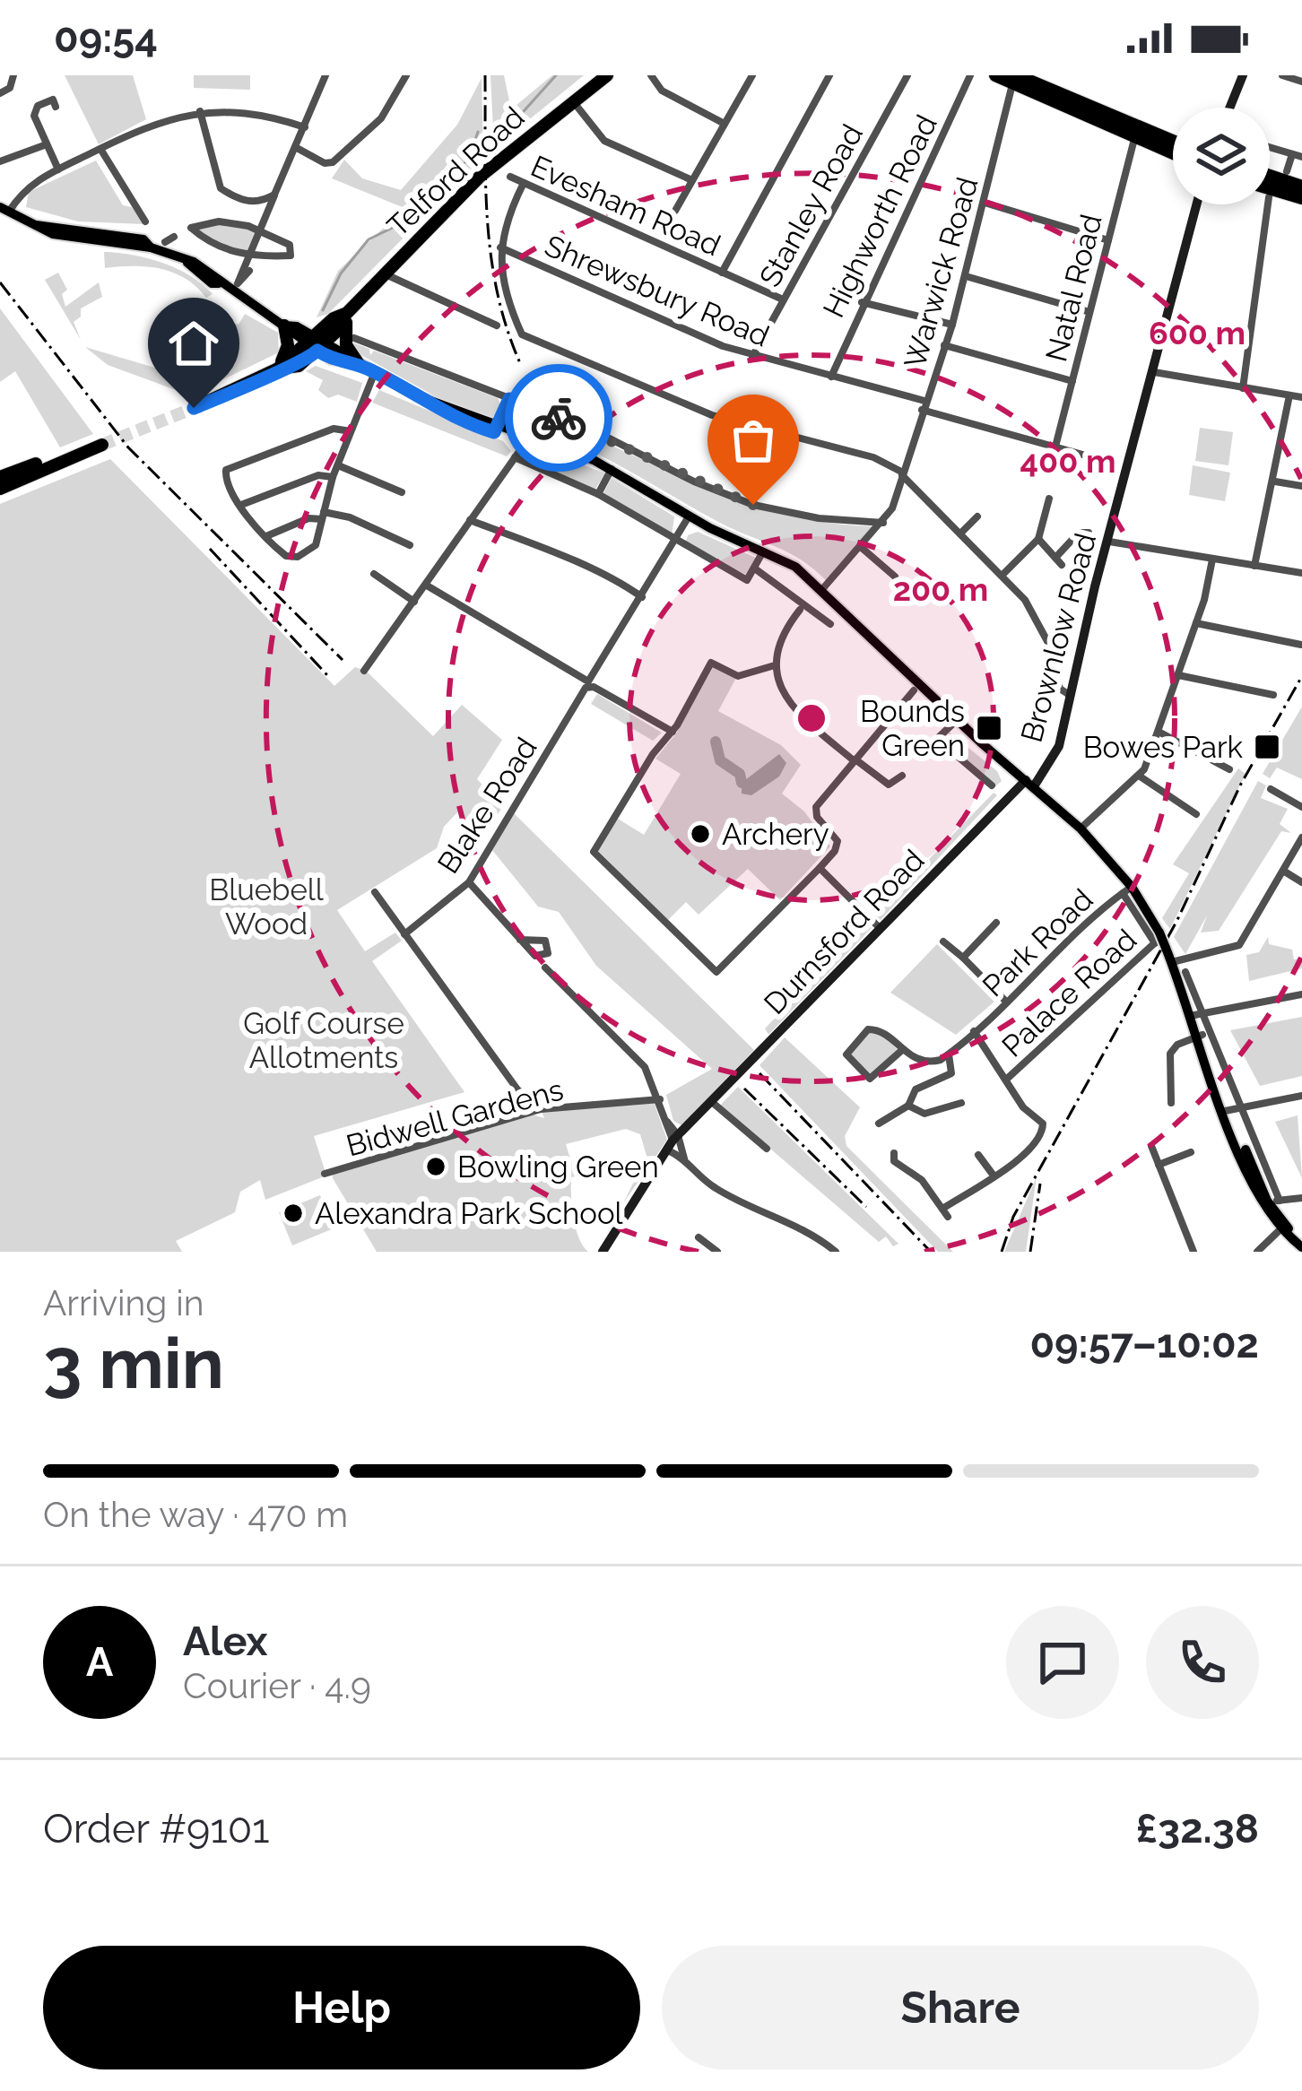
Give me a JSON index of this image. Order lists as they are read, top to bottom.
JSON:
{
  "streets": {
    "highway": ["Telford Road"],
    "main road": ["Brownlow Road", "Durnsford Road"],
    "street": [
      "Evesham Road",
      "Stanley Road",
      "Highworth Road",
      "Warwick Road",
      "Natal Road",
      "Shrewsbury Road",
      "Blake Road",
      "Park Road",
      "Palace Road",
      "Bidwell Gardens"
    ]
  },
  "crossings": [
    ["Evesham Road", "Stanley Road"],
    ["Stanley Road", "Shrewsbury Road"],
    ["Highworth Road", "Shrewsbury Road"],
    ["Warwick Road", "Shrewsbury Road"],
    ["Natal Road", "Shrewsbury Road"],
    ["Brownlow Road", "Durnsford Road"]
  ],
  "parks": ["Bluebell Wood", "Golf Course Allotments"],
  "places": {
    "transit": ["Bounds Green", "Bowes Park"],
    "other": ["Archery", "Bowling Green", "Alexandra Park School"]
  },
  "page": {
    "status": "09:54",
    "heading": ["3 min", "Arriving in", "09:57–10:02"],
    "panel": [
      "Alex",
      "Courier · 4.9",
      "Order #9101",
      "£32.38"
    ],
    "bar": "On the way · 470 m",
    "round": "A",
    "buttons": ["Help", "Share"]
  },
  "rings": ["600 m", "400 m", "200 m"]
}
